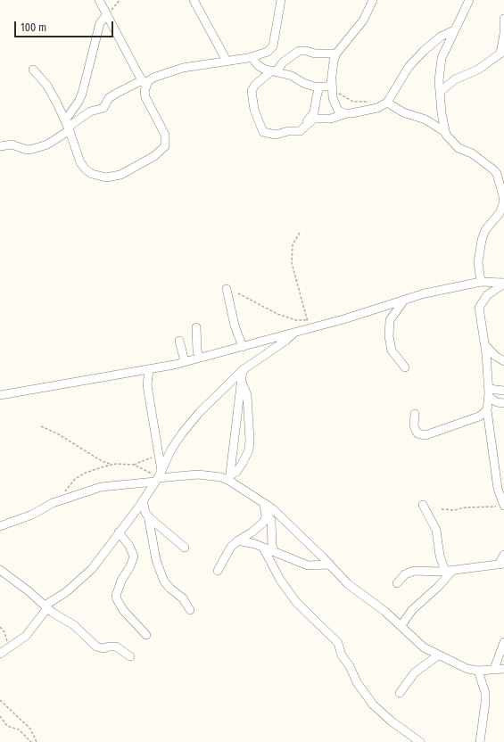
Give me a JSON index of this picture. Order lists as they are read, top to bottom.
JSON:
{
  "scale_bar": "100 m"
}
